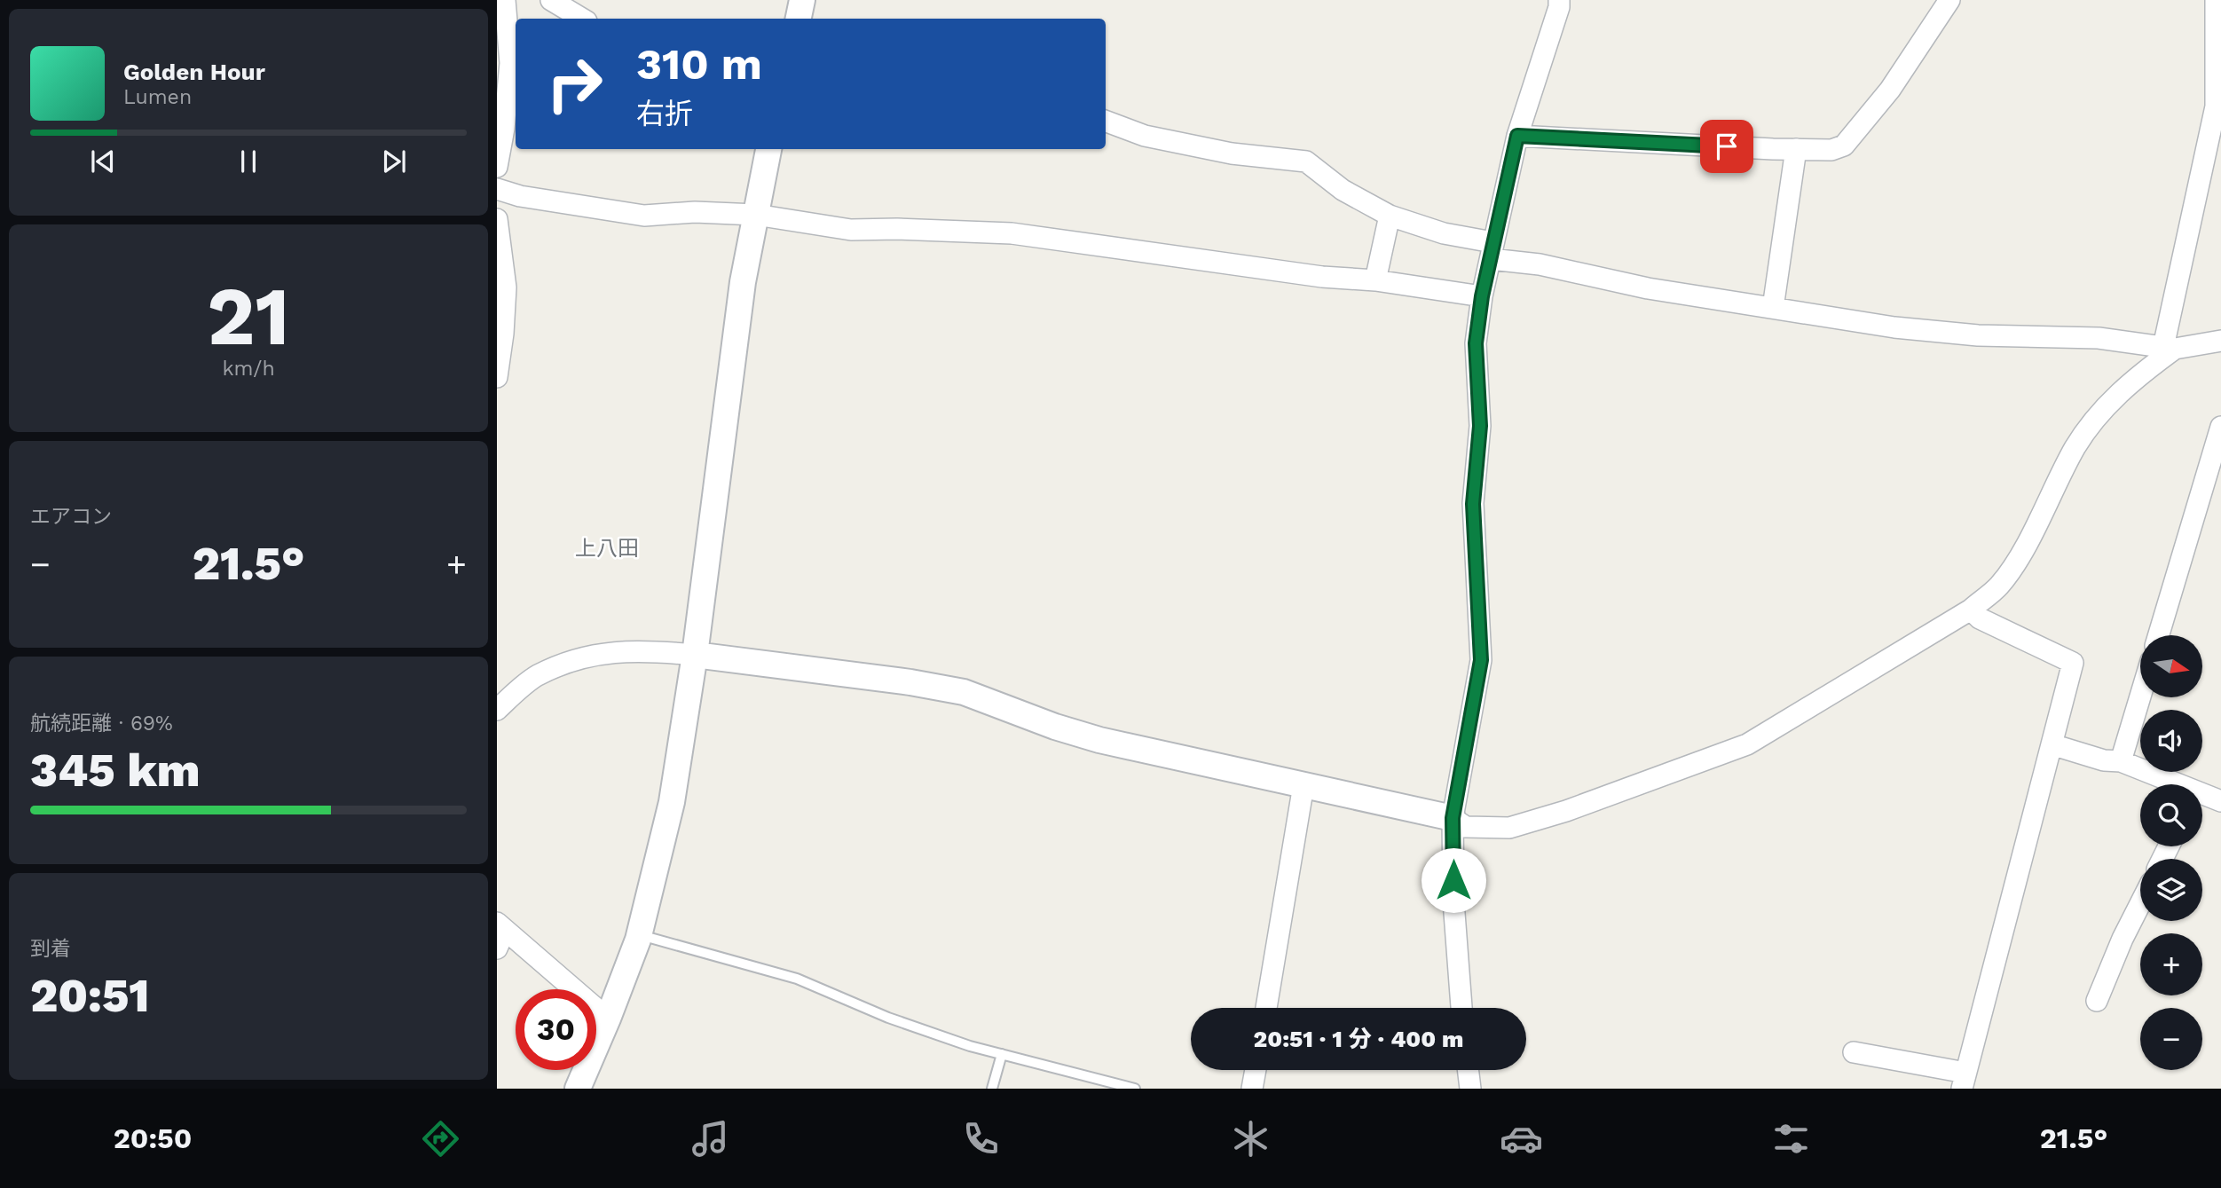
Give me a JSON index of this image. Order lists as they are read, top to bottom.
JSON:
{
  "districts": ["上八田"],
  "north": "right",
  "page": {
    "turn": ["310 m", "右折"],
    "song": ["Golden Hour", "Lumen"],
    "tile": [
      ["21", "km/h"],
      "エアコン",
      ["航続距離 · 69%", "345 km"],
      ["到着", "20:51"]
    ],
    "heat": ["−", "21.5°", "+"],
    "map_buttons": ["+", "−"],
    "limit": "30",
    "trip": "20:51 · 1 分 · 400 m",
    "tabs": ["20:50", "21.5°"]
  }
}
